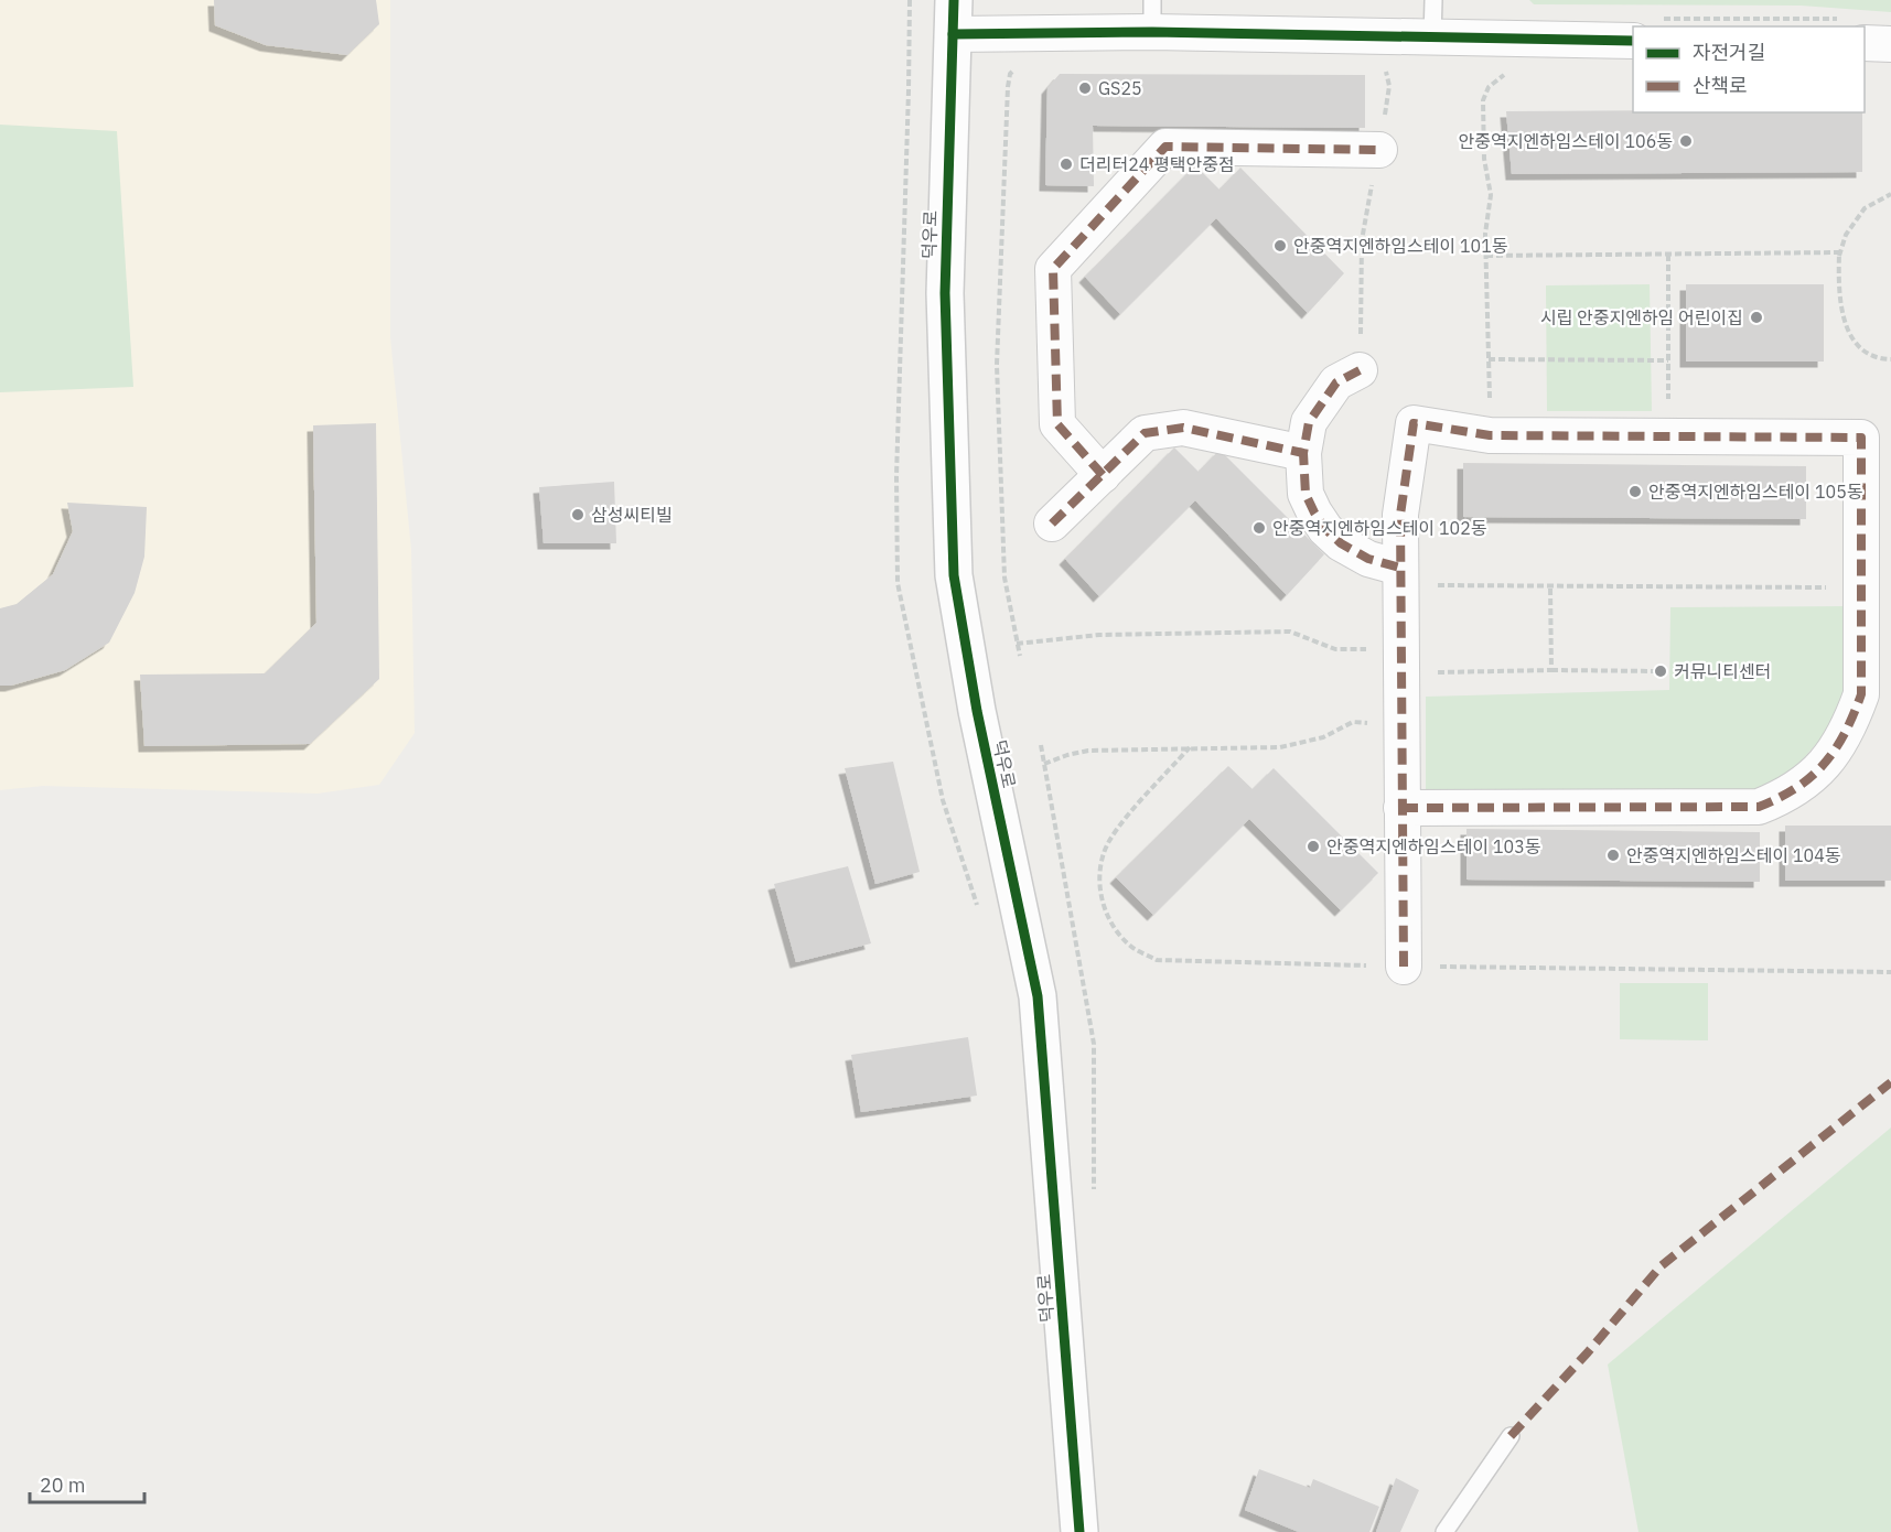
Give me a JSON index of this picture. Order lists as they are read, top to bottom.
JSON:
{
  "streets": {
    "street": ["덕우로"]
  },
  "places": [
    "GS25",
    "안중역지엔하임스테이 106동",
    "더리터24 평택안중점",
    "안중역지엔하임스테이 101동",
    "시립 안중지엔하임 어린이집",
    "안중역지엔하임스테이 105동",
    "삼성씨티빌",
    "안중역지엔하임스테이 102동",
    "커뮤니티센터",
    "안중역지엔하임스테이 103동",
    "안중역지엔하임스테이 104동"
  ],
  "legend": ["자전거길", "산책로"],
  "scale_bar": "20 m"
}
